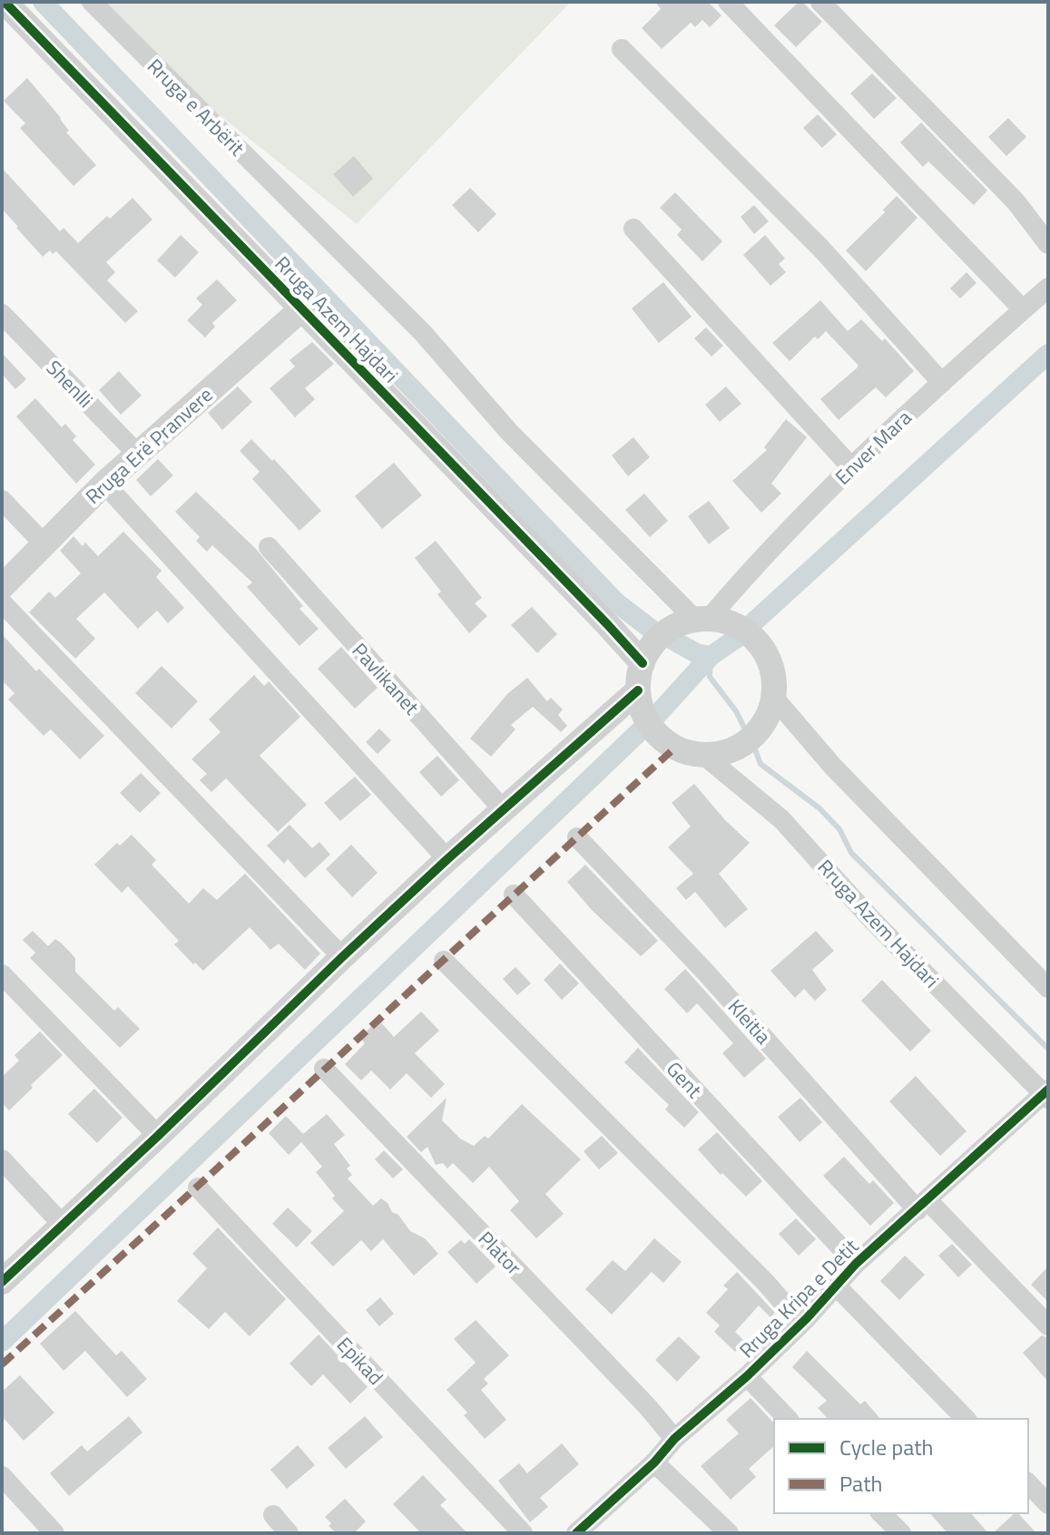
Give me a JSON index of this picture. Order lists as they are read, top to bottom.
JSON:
{
  "streets": {
    "street": [
      "Rruga e Arbërit",
      "Rruga Azem Hajdari",
      "Shenlli",
      "Rruga Erë Pranvere",
      "Enver Mara",
      "Pavlikanet",
      "Kleitia",
      "Gent",
      "Plator",
      "Rruga Kripa e Detit",
      "Epikad"
    ]
  },
  "crossings": [
    ["Rruga e Arbërit", "Rruga Azem Hajdari"],
    ["Rruga e Arbërit", "Enver Mara"],
    ["Rruga Azem Hajdari", "Rruga Erë Pranvere"],
    ["Rruga Azem Hajdari", "Enver Mara"],
    ["Rruga Azem Hajdari", "Rruga Kripa e Detit"],
    ["Shenlli", "Rruga Erë Pranvere"],
    ["Kleitia", "Rruga Kripa e Detit"],
    ["Gent", "Rruga Kripa e Detit"],
    ["Plator", "Rruga Kripa e Detit"]
  ],
  "legend": ["Cycle path", "Path"]
}
